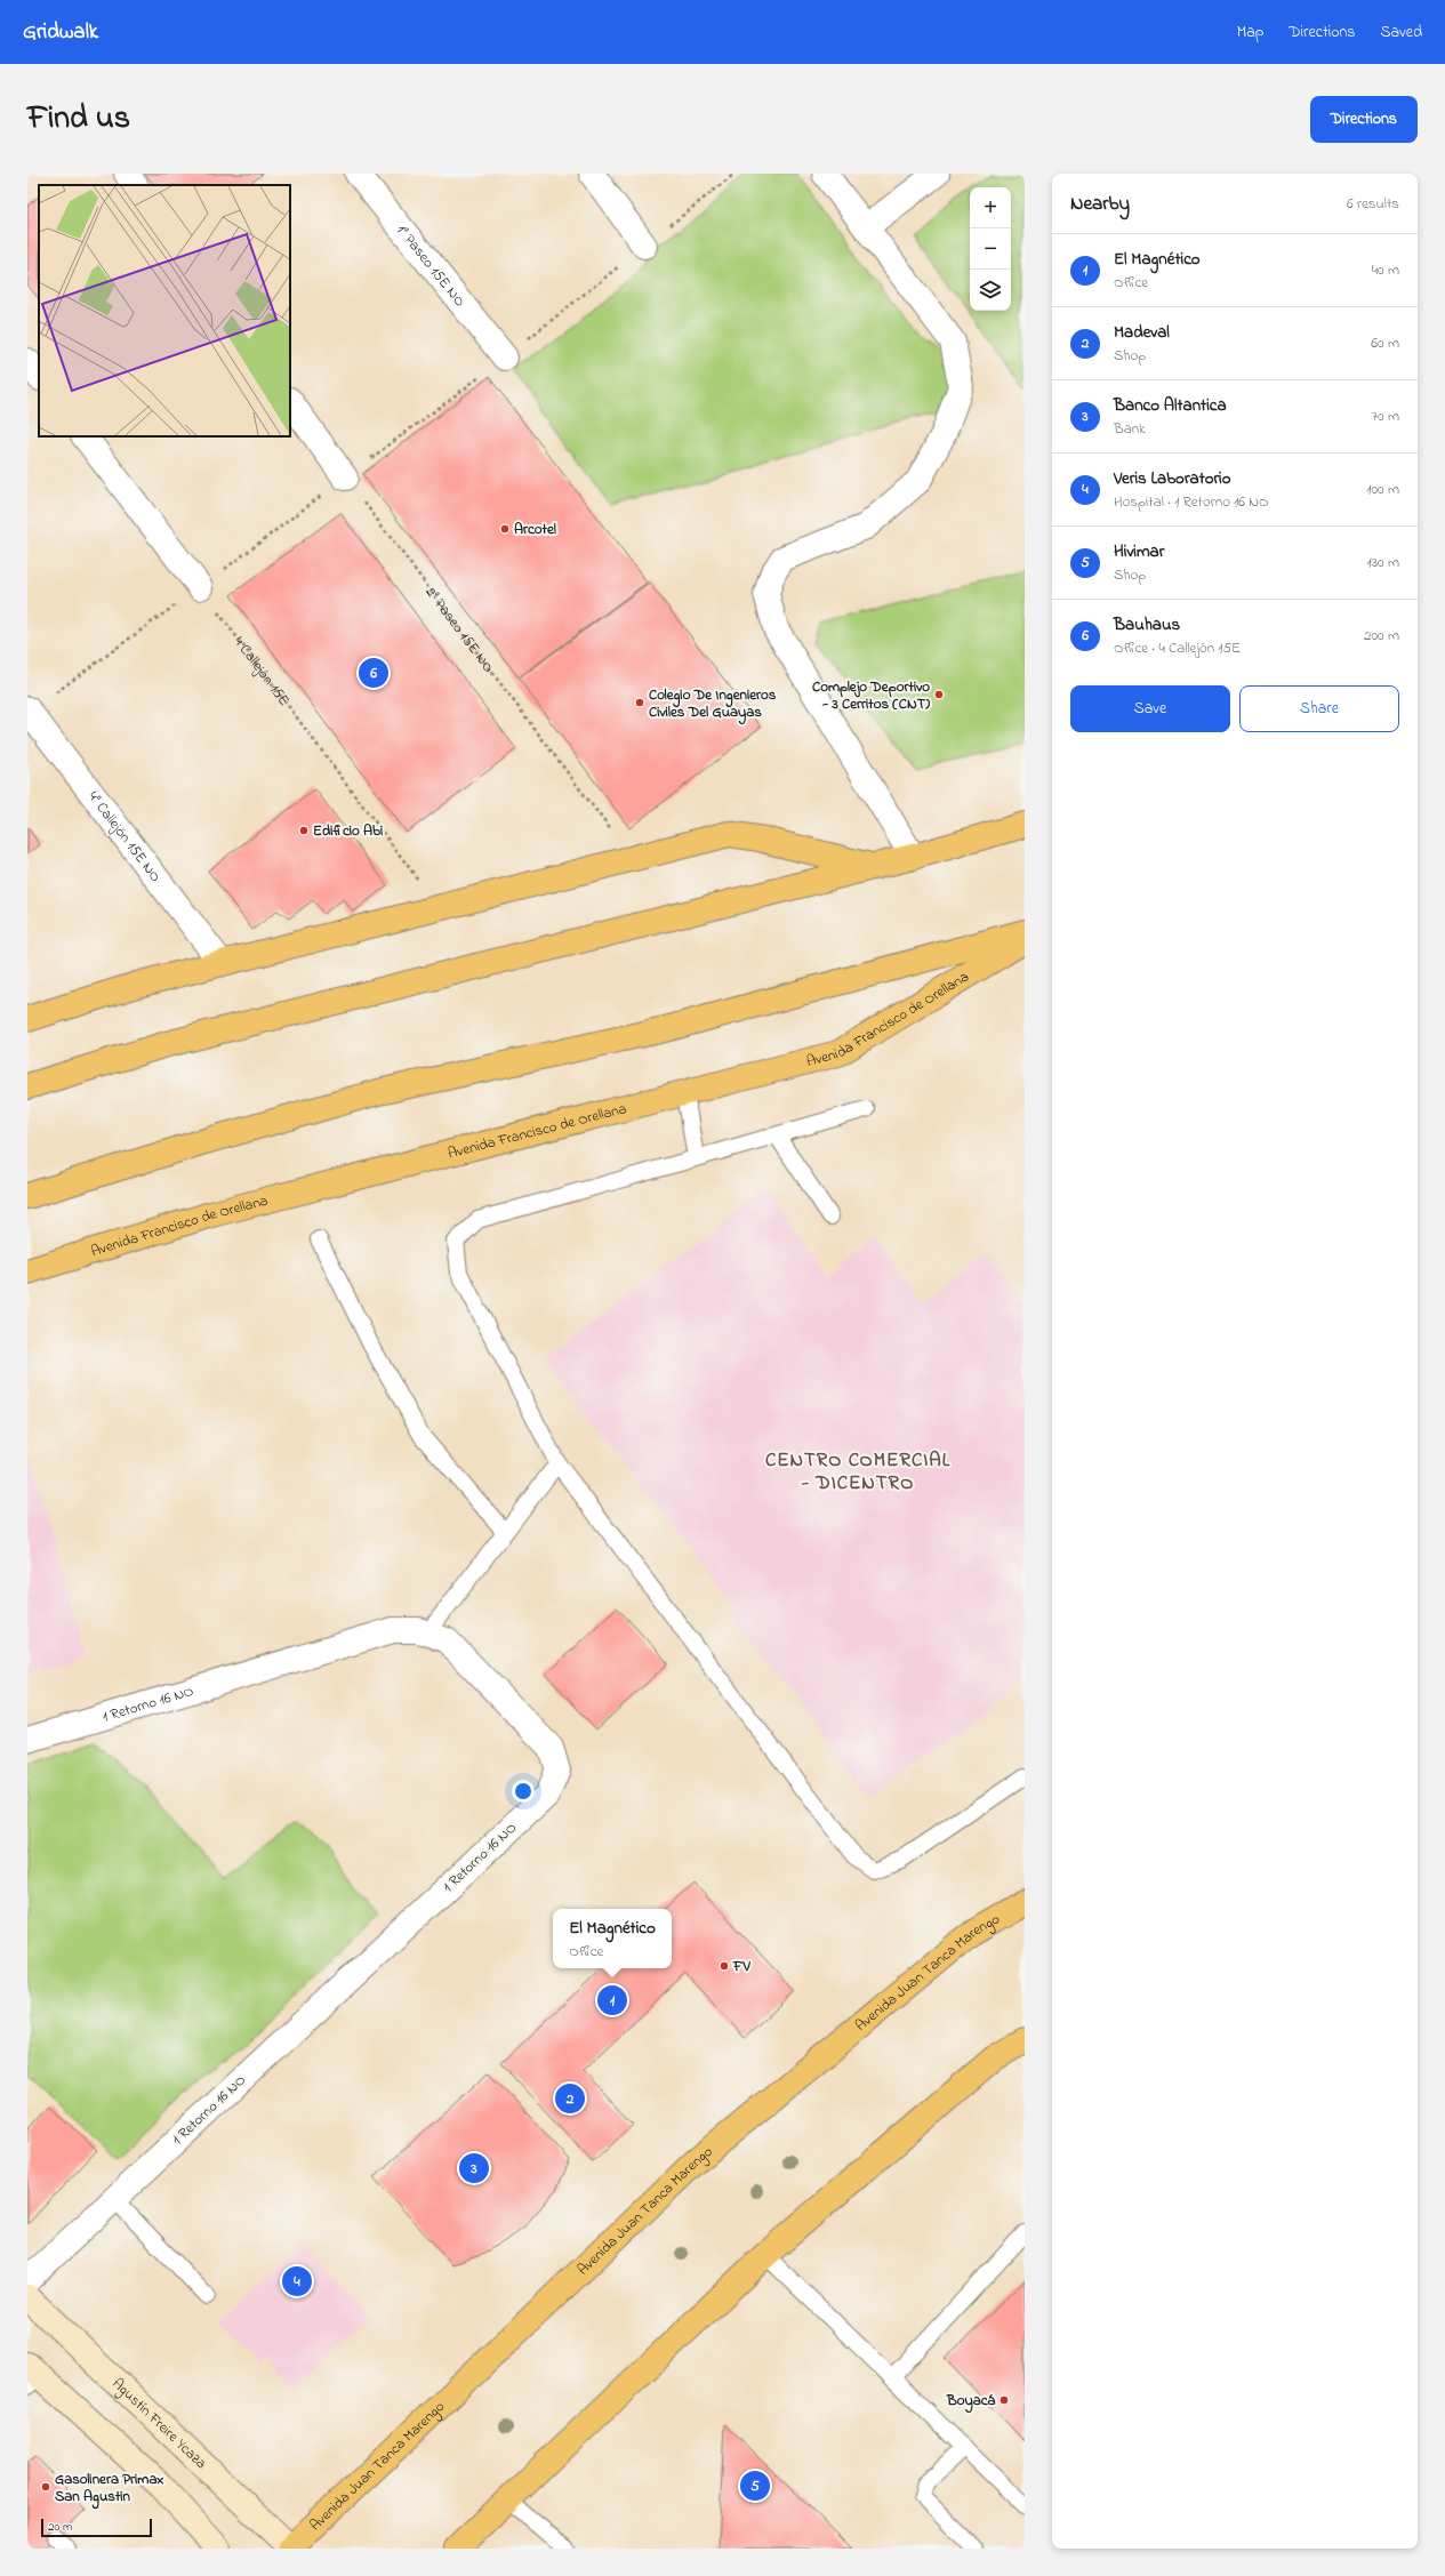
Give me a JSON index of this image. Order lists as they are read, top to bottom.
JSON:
{
  "streets": {
    "main road": ["Avenida Francisco de Orellana", "Avenida Juan Tanca Marengo", "Agustín Freire Ycaza"],
    "street": ["1° Paseo 15E NO", "4° Callejón 15E NO", "1 Retorno 16 NO"],
    "path": ["2° Paseo 15E NO", "4 Callejón 15E"]
  },
  "crossings": [
    ["Avenida Juan Tanca Marengo", "Agustín Freire Ycaza"]
  ],
  "districts": ["CENTRO COMERCIAL - DICENTRO"],
  "places": [
    "Arcotel",
    "Complejo Deportivo - 3 Cerritos (CNT)",
    "Colegio De Ingenieros Civiles Del Guayas",
    "Edificio Abi",
    "FV",
    "Boyacá",
    "Gasolinera Primax San Agustin"
  ],
  "scale_bar": "20 m",
  "page": {
    "header": "Gridwalk",
    "nav": ["Map", "Directions", "Saved"],
    "title": "Find us",
    "buttons": [
      "Directions",
      ["Save", "Share"]
    ],
    "heading": ["Nearby", "6 results"],
    "map_buttons": ["+", "−"],
    "list": [
      {
        "mark": "1",
        "name": "El Magnético",
        "note": "Office",
        "value": "40 m"
      },
      {
        "mark": "2",
        "name": "Madeval",
        "note": "Shop",
        "value": "60 m"
      },
      {
        "mark": "3",
        "name": "Banco Altantica",
        "note": "Bank",
        "value": "70 m"
      },
      {
        "mark": "4",
        "name": "Veris Laboratorio",
        "note": "Hospital · 1 Retorno 16 NO",
        "value": "100 m"
      },
      {
        "mark": "5",
        "name": "Hivimar",
        "note": "Shop",
        "value": "130 m"
      },
      {
        "mark": "6",
        "name": "Bauhaus",
        "note": "Office · 4 Callejón 15E",
        "value": "200 m"
      }
    ],
    "pins": [
      "6",
      "1",
      "2",
      "3",
      "4",
      "5"
    ],
    "popup": ["El Magnético", "Office"],
    "scale": "20 m"
  }
}
